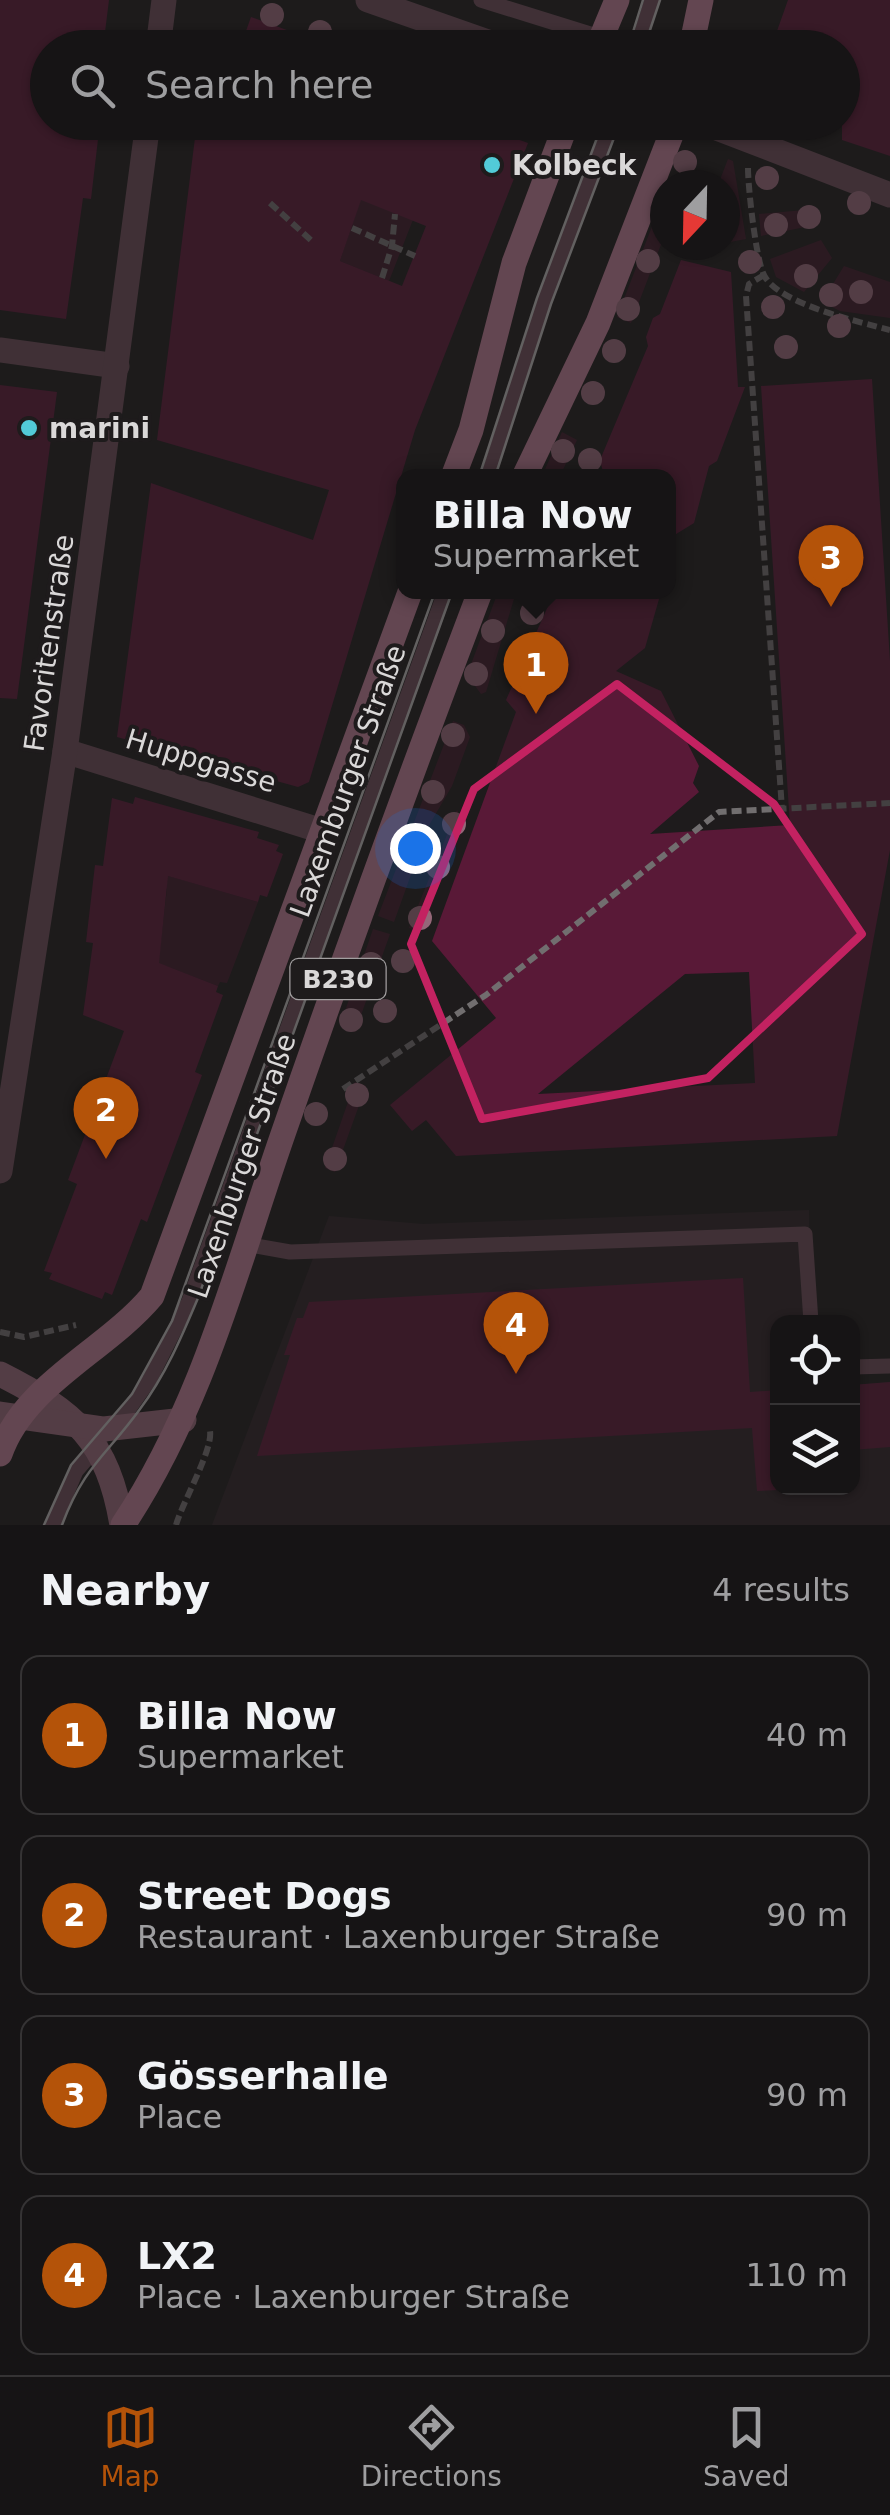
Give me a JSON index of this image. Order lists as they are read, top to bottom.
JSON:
{
  "streets": {
    "main road": ["B230", "Laxenburger Straße"],
    "street": ["Favoritenstraße", "Huppgasse"],
    "lane": ["Laxemburger Straße"]
  },
  "crossings": [
    ["Favoritenstraße", "Huppgasse"],
    ["Huppgasse", "Laxenburger Straße"]
  ],
  "places": ["Kolbeck", "marini"],
  "north": "bottom",
  "page": {
    "search": "Search here",
    "popup": ["Billa Now", "Supermarket"],
    "pins": [
      "3",
      "1",
      "2",
      "4"
    ],
    "heading": ["Nearby", "4 results"],
    "list": [
      {
        "mark": "1",
        "name": "Billa Now",
        "note": "Supermarket",
        "value": "40 m"
      },
      {
        "mark": "2",
        "name": "Street Dogs",
        "note": "Restaurant · Laxenburger Straße",
        "value": "90 m"
      },
      {
        "mark": "3",
        "name": "Gösserhalle",
        "note": "Place",
        "value": "90 m"
      },
      {
        "mark": "4",
        "name": "LX2",
        "note": "Place · Laxenburger Straße",
        "value": "110 m"
      }
    ],
    "nav": ["Map", "Directions", "Saved"]
  }
}
